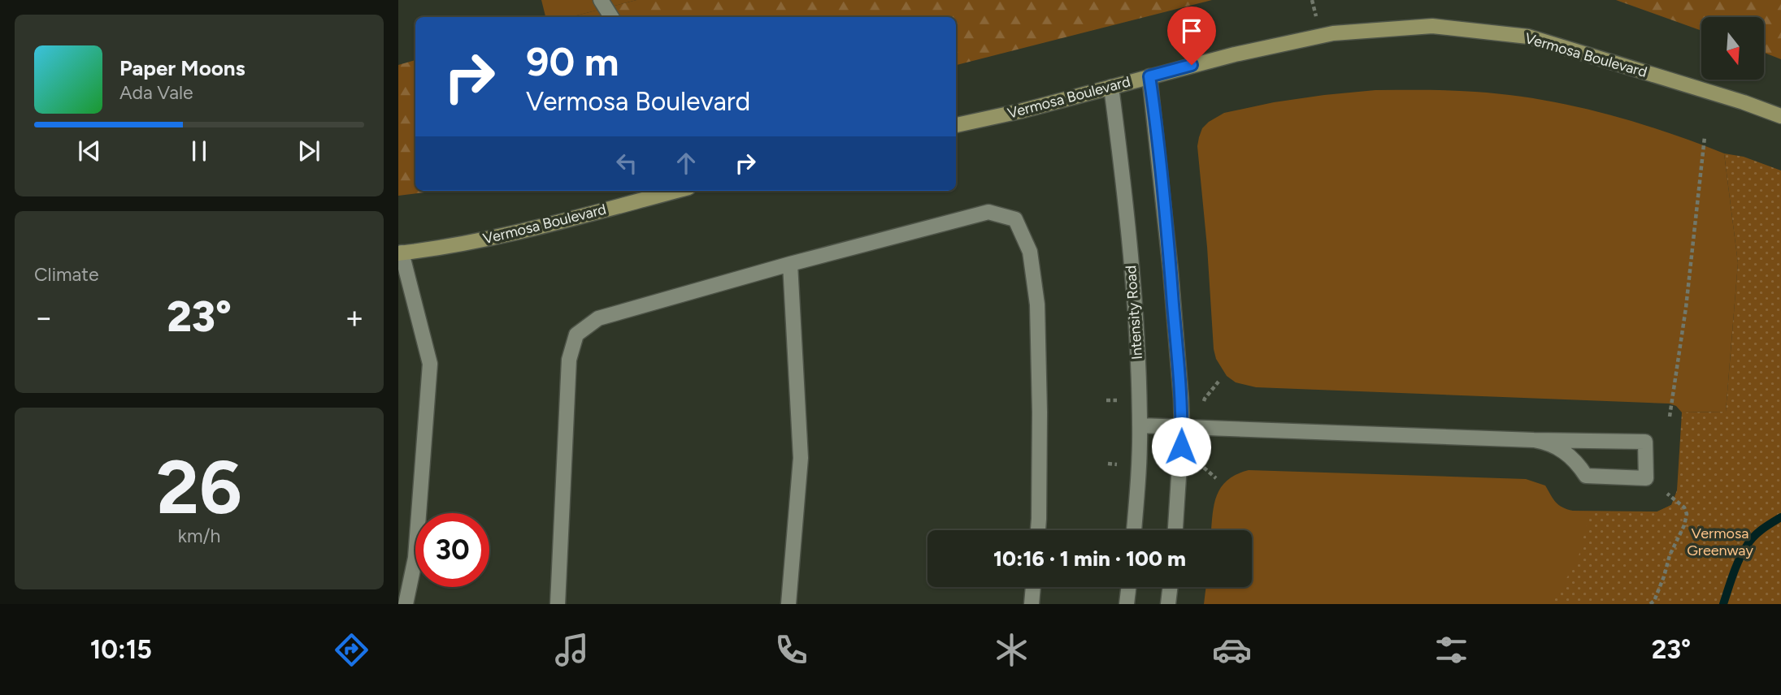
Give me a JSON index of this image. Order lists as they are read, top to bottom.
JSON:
{
  "streets": {
    "main road": ["Vermosa Boulevard"],
    "street": ["Intensity Road"]
  },
  "crossings": [
    ["Vermosa Boulevard", "Intensity Road"]
  ],
  "parks": ["Vermosa Greenway"],
  "north": "bottom",
  "page": {
    "turn": ["90 m", "Vermosa Boulevard"],
    "song": ["Paper Moons", "Ada Vale"],
    "tile": [
      "Climate",
      ["26", "km/h"]
    ],
    "heat": ["−", "23°", "+"],
    "limit": "30",
    "trip": "10:16 · 1 min · 100 m",
    "tabs": ["10:15", "23°"]
  }
}
